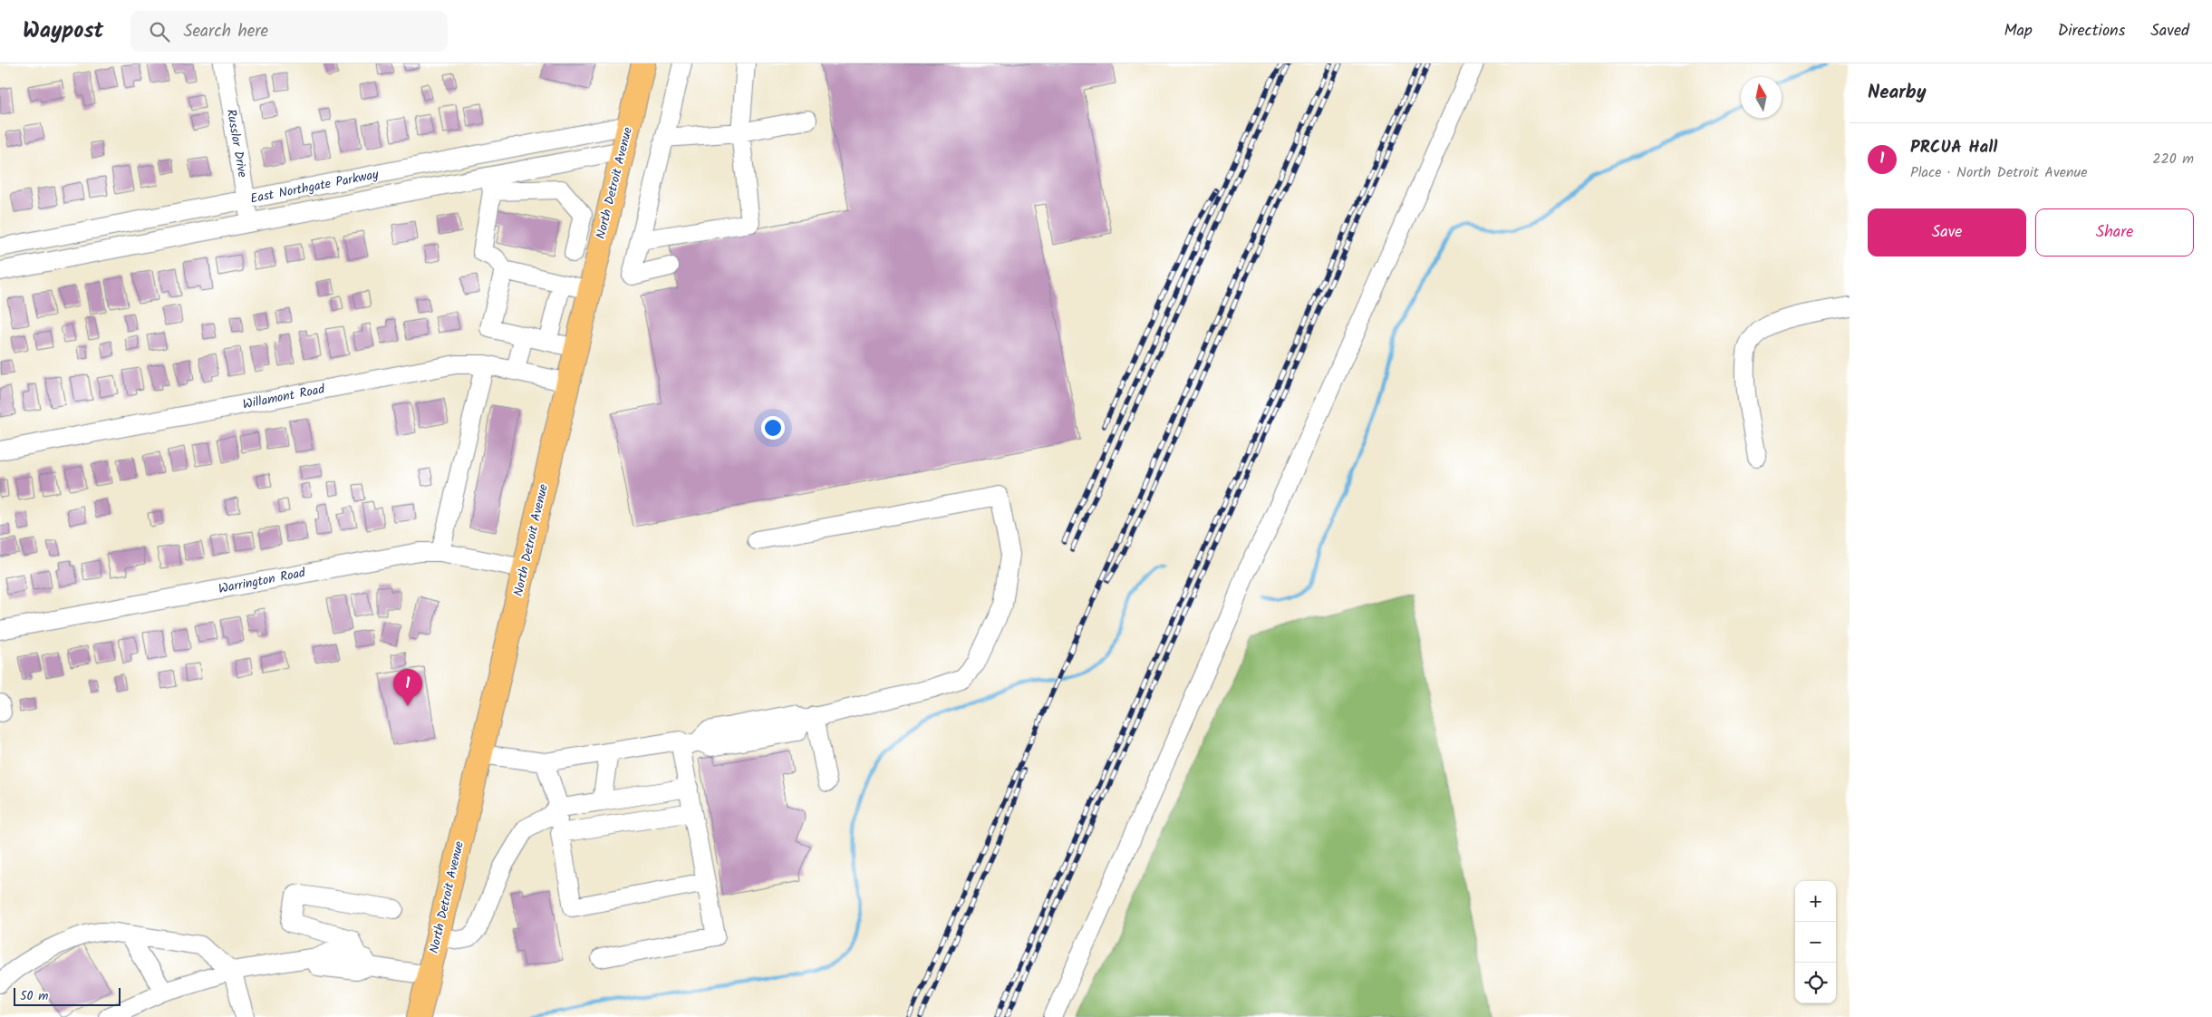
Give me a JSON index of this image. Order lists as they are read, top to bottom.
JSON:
{
  "streets": {
    "main road": ["North Detroit Avenue"],
    "street": [
      "Russlor Drive",
      "East Northgate Parkway",
      "Willamont Road",
      "Warrington Road"
    ]
  },
  "crossings": [
    ["Russlor Drive", "East Northgate Parkway"],
    ["North Detroit Avenue", "East Northgate Parkway"],
    ["North Detroit Avenue", "Willamont Road"],
    ["North Detroit Avenue", "Warrington Road"]
  ],
  "scale_bar": "50 m",
  "north": "top",
  "page": {
    "header": "Waypost",
    "search": "Search here",
    "nav": ["Map", "Directions", "Saved"],
    "heading": "Nearby",
    "list": [
      {
        "mark": "1",
        "name": "PRCUA Hall",
        "note": "Place · North Detroit Avenue",
        "value": "220 m"
      }
    ],
    "buttons": ["Save", "Share"],
    "pins": "1",
    "map_buttons": ["+", "−"],
    "scale": "50 m"
  }
}
